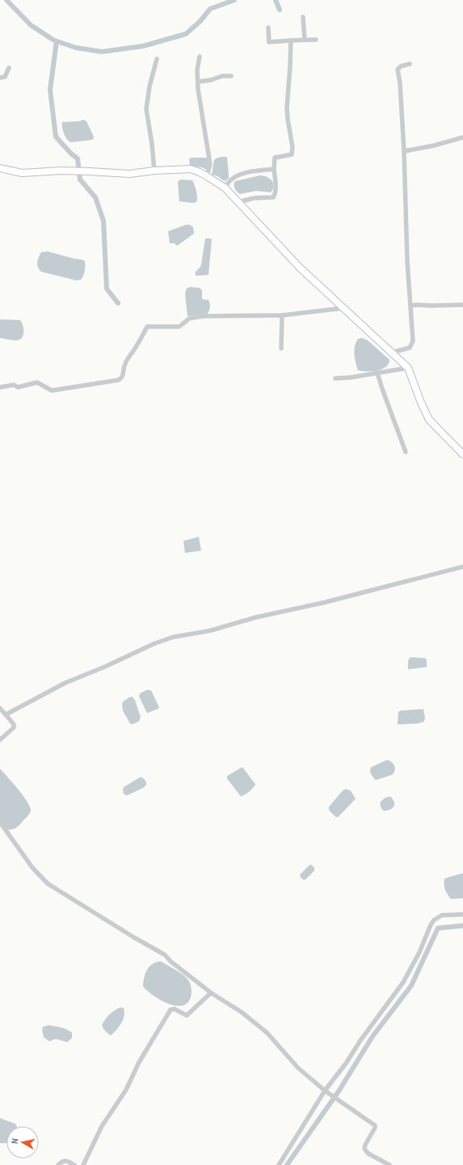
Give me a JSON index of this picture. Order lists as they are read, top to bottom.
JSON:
{
  "north": "left"
}
